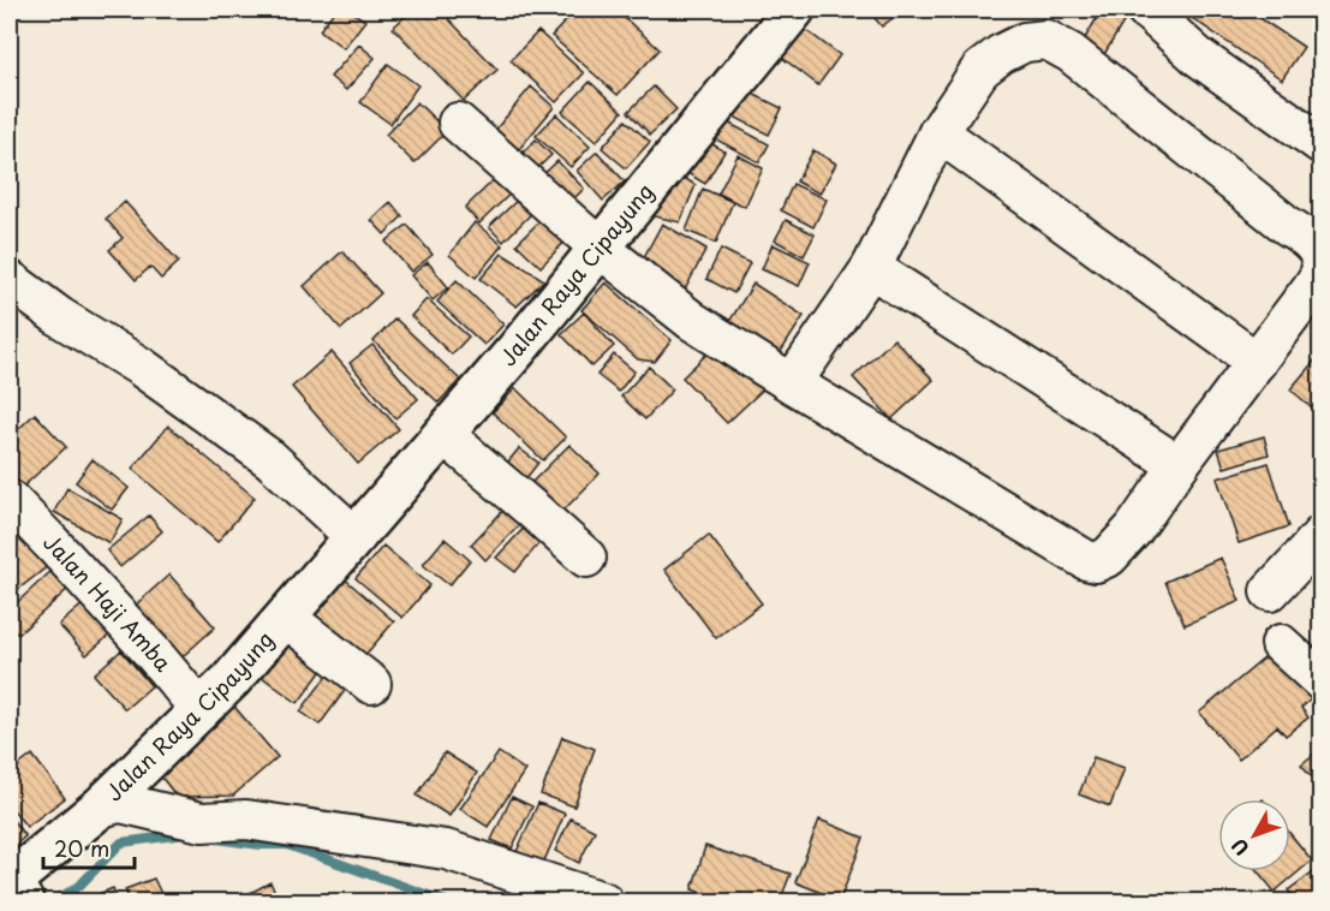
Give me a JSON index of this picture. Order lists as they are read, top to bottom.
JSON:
{
  "streets": {
    "main road": ["Jalan Raya Cipayung"],
    "street": ["Jalan Haji Amba"]
  },
  "crossings": [
    ["Jalan Raya Cipayung", "Jalan Haji Amba"]
  ],
  "scale_bar": "20 m",
  "north": "bottom left"
}
